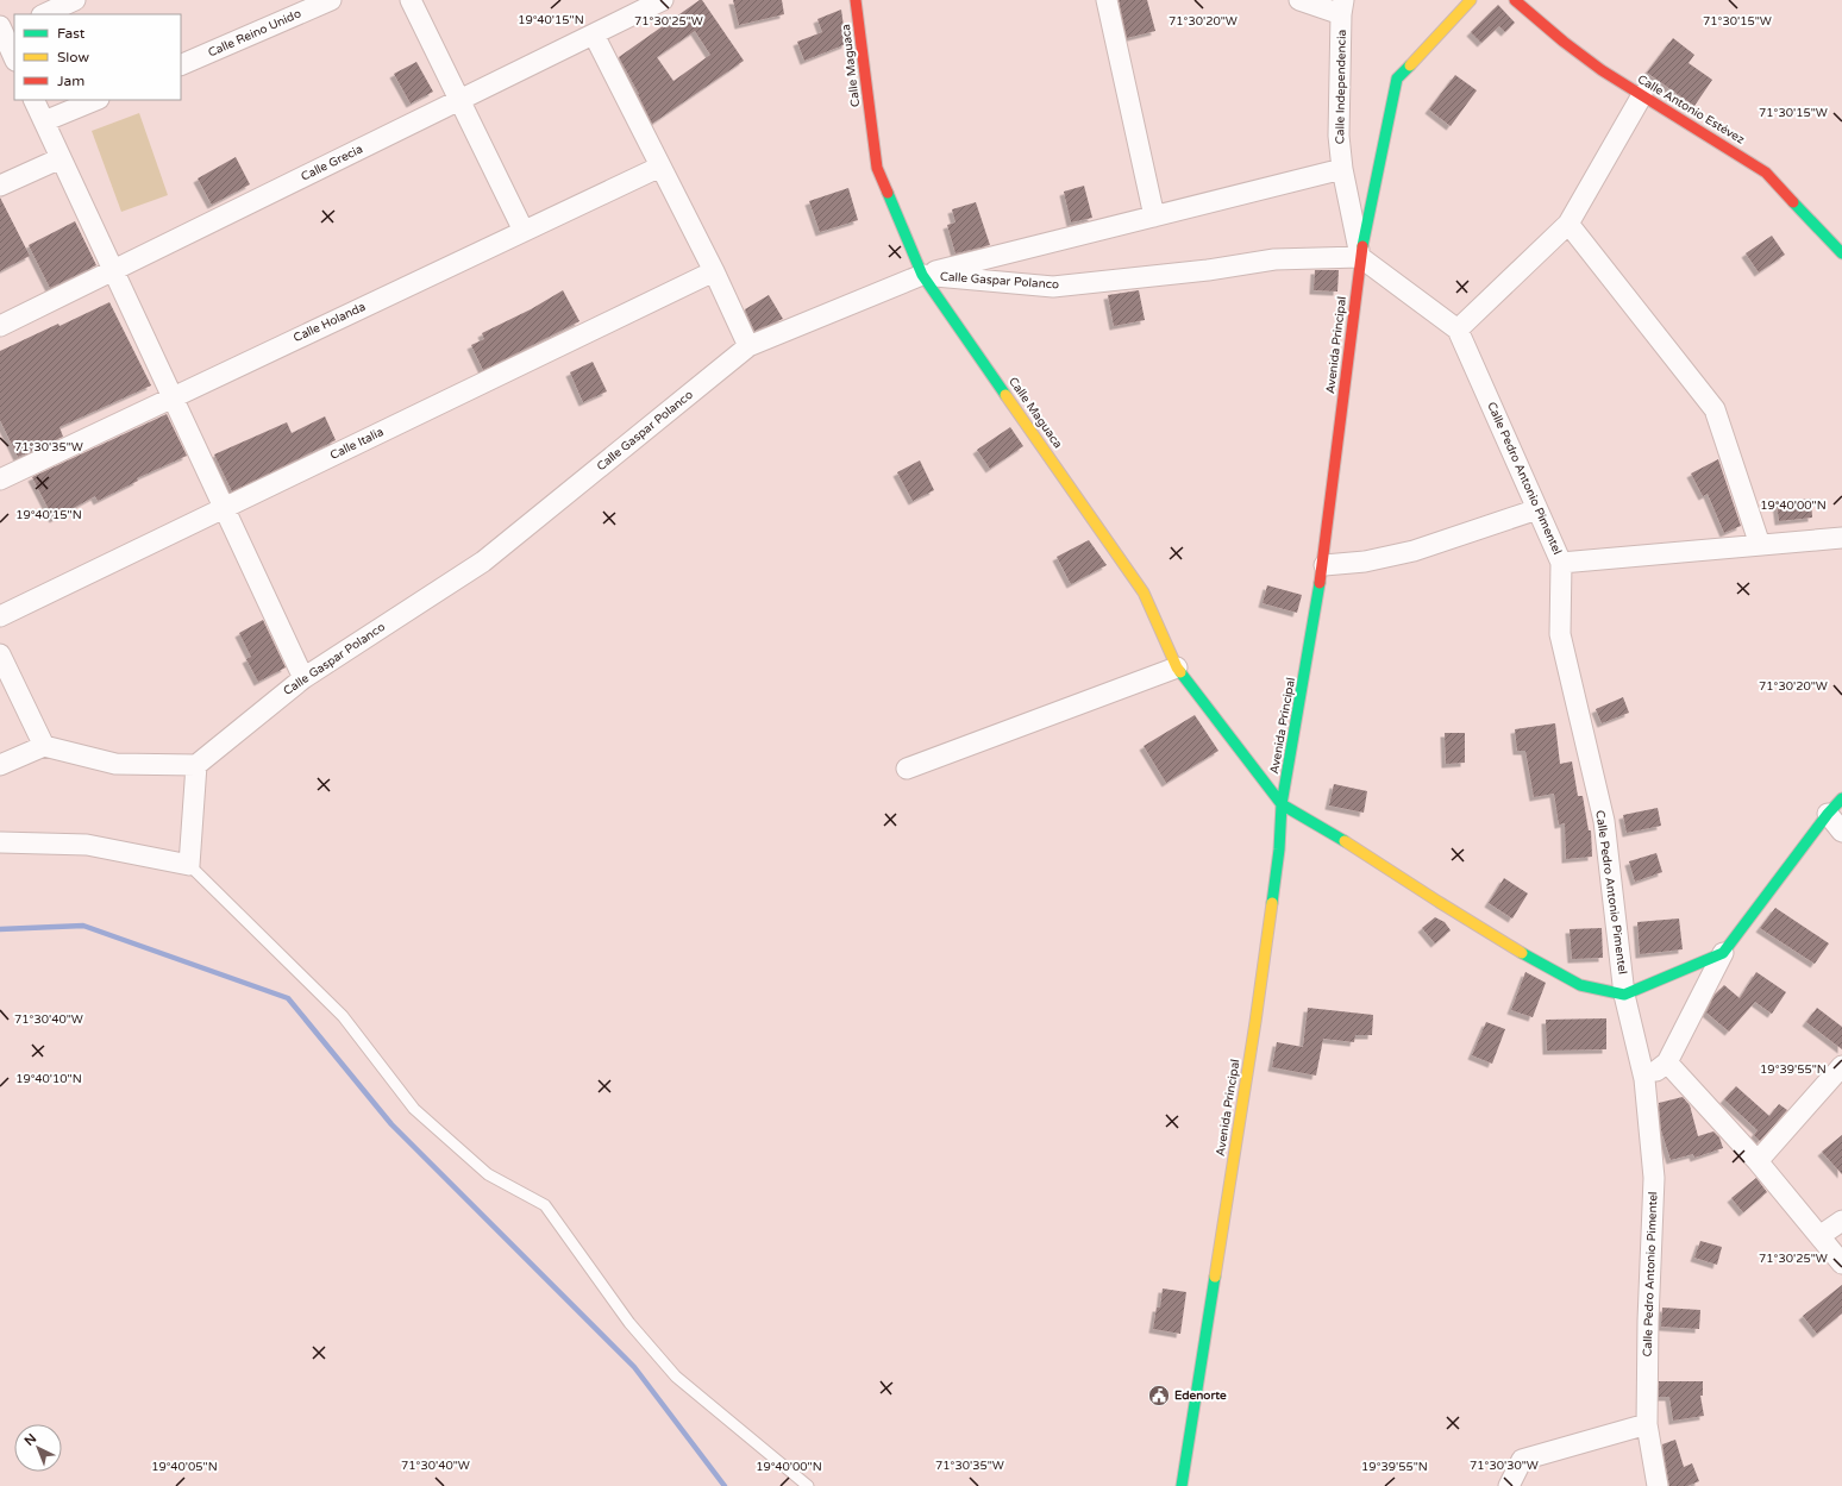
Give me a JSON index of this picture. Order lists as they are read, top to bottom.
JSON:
{
  "streets": {
    "street": [
      "Calle Reino Unido",
      "Calle Maguaca",
      "Calle Independencia",
      "Calle Antonio Estévez",
      "Calle Grecia",
      "Calle Gaspar Polanco",
      "Calle Holanda",
      "Avenida Principal",
      "Calle Italia",
      "Calle Pedro Antonio Pimentel"
    ]
  },
  "crossings": [
    ["Calle Maguaca", "Calle Gaspar Polanco"],
    ["Calle Maguaca", "Avenida Principal"],
    ["Calle Independencia", "Calle Gaspar Polanco"],
    ["Calle Independencia", "Avenida Principal"],
    ["Calle Gaspar Polanco", "Avenida Principal"]
  ],
  "places": {
    "public building": ["Edenorte"]
  },
  "legend": ["Fast", "Slow", "Jam"],
  "north": "top left",
  "coordinates": [
    "19°40'15\"N",
    "71°30'25\"W",
    "71°30'20\"W",
    "71°30'15\"W",
    "71°30'35\"W",
    "19°40'00\"N",
    "71°30'40\"W",
    "19°39'55\"N",
    "19°40'10\"N",
    "71°30'30\"W",
    "19°40'05\"N"
  ]
}
